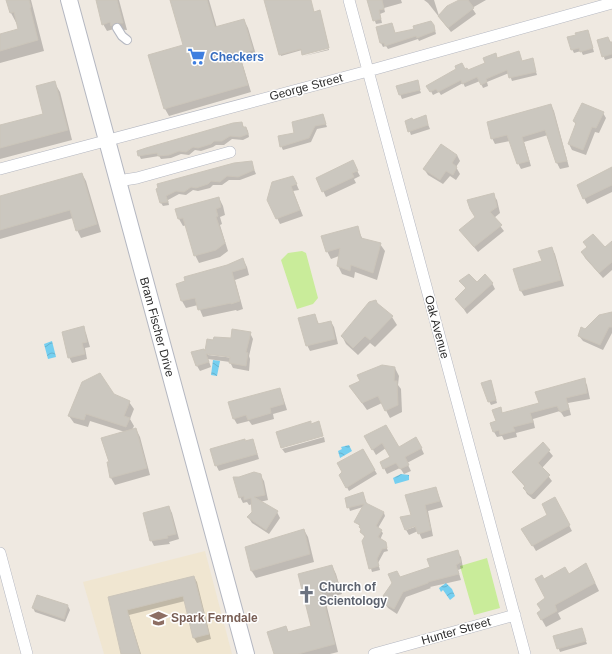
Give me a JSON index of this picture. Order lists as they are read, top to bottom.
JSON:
{
  "streets": {
    "main road": ["Bram Fischer Drive"],
    "street": ["George Street", "Oak Avenue", "Hunter Street"]
  },
  "crossings": [
    ["George Street", "Bram Fischer Drive"],
    ["George Street", "Oak Avenue"],
    ["Oak Avenue", "Hunter Street"]
  ],
  "places": {
    "supermarket": ["Checkers"],
    "church": ["Church of Scientology"],
    "school or university": ["Spark Ferndale"]
  }
}
